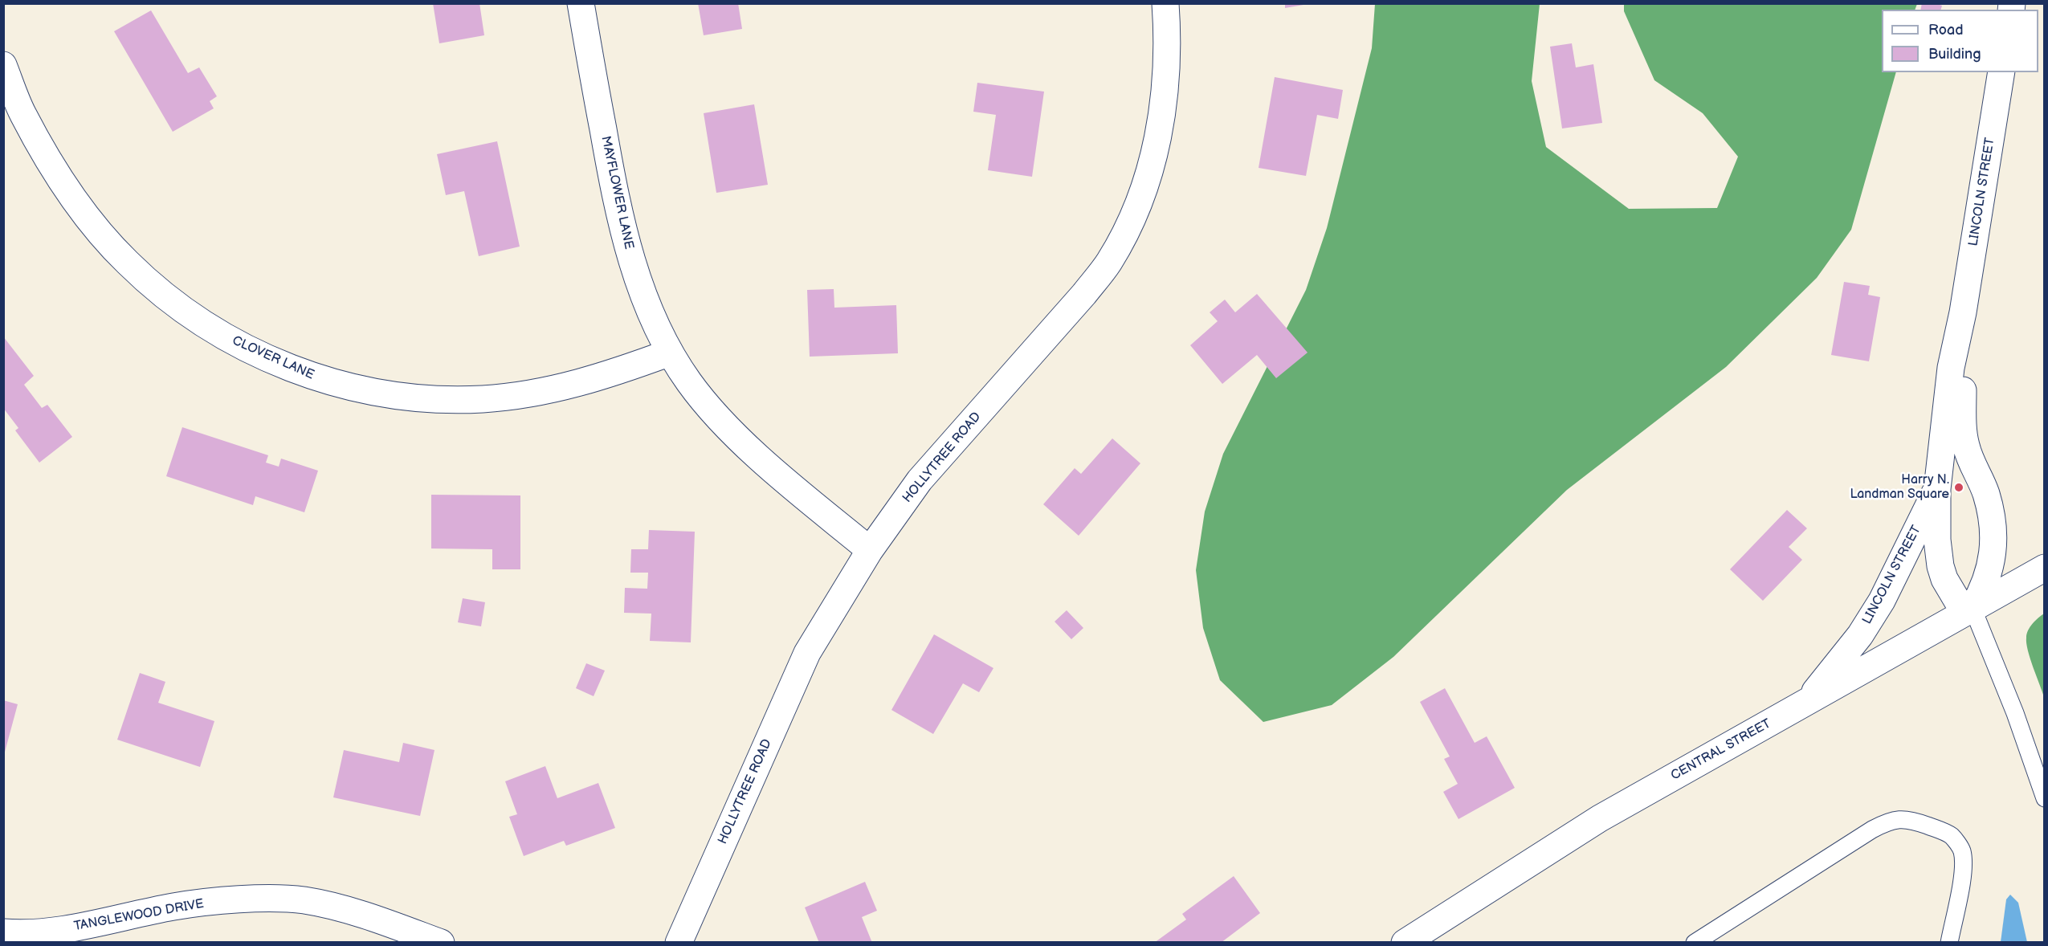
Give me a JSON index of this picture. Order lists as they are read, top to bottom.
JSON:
{
  "streets": {
    "street": [
      "LINCOLN STREET",
      "MAYFLOWER LANE",
      "CLOVER LANE",
      "HOLLYTREE ROAD",
      "CENTRAL STREET",
      "TANGLEWOOD DRIVE"
    ]
  },
  "crossings": [
    ["LINCOLN STREET", "CENTRAL STREET"],
    ["MAYFLOWER LANE", "CLOVER LANE"],
    ["MAYFLOWER LANE", "HOLLYTREE ROAD"]
  ],
  "places": ["Harry N. Landman Square"],
  "legend": ["Road", "Building"]
}
